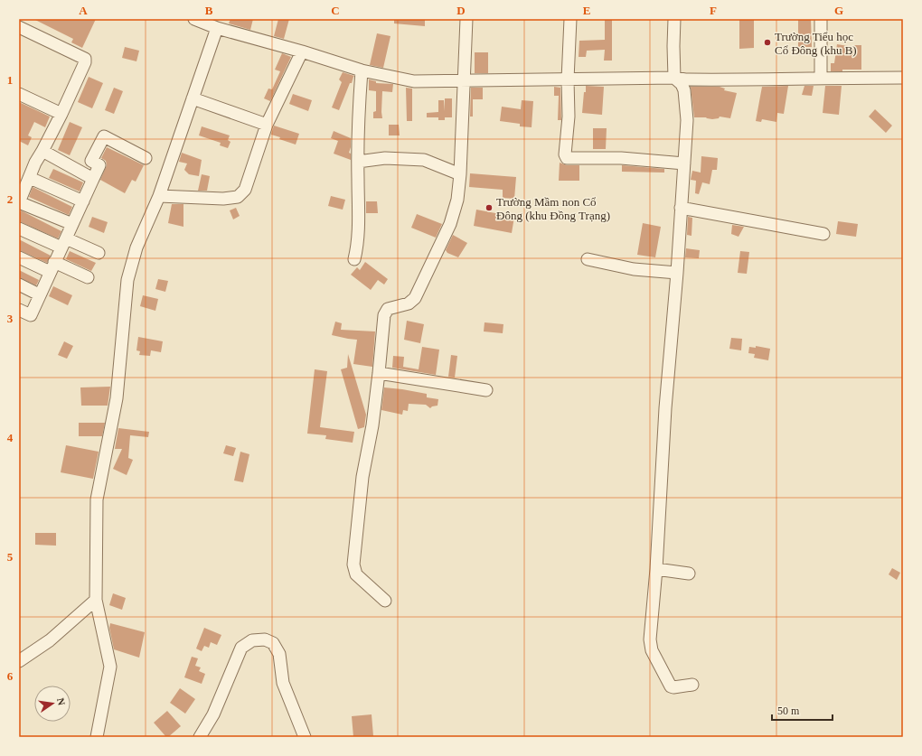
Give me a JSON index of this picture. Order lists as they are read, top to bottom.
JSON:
{
  "places": ["Trường Tiểu học Cổ Đông (khu B)", "Trường Mầm non Cổ Đông (khu Đồng Trạng)"],
  "scale_bar": "50 m",
  "north": "right",
  "grid": {
    "columns": [
      "A",
      "B",
      "C",
      "D",
      "E",
      "F",
      "G"
    ],
    "rows": [
      "1",
      "2",
      "3",
      "4",
      "5",
      "6"
    ]
  }
}
